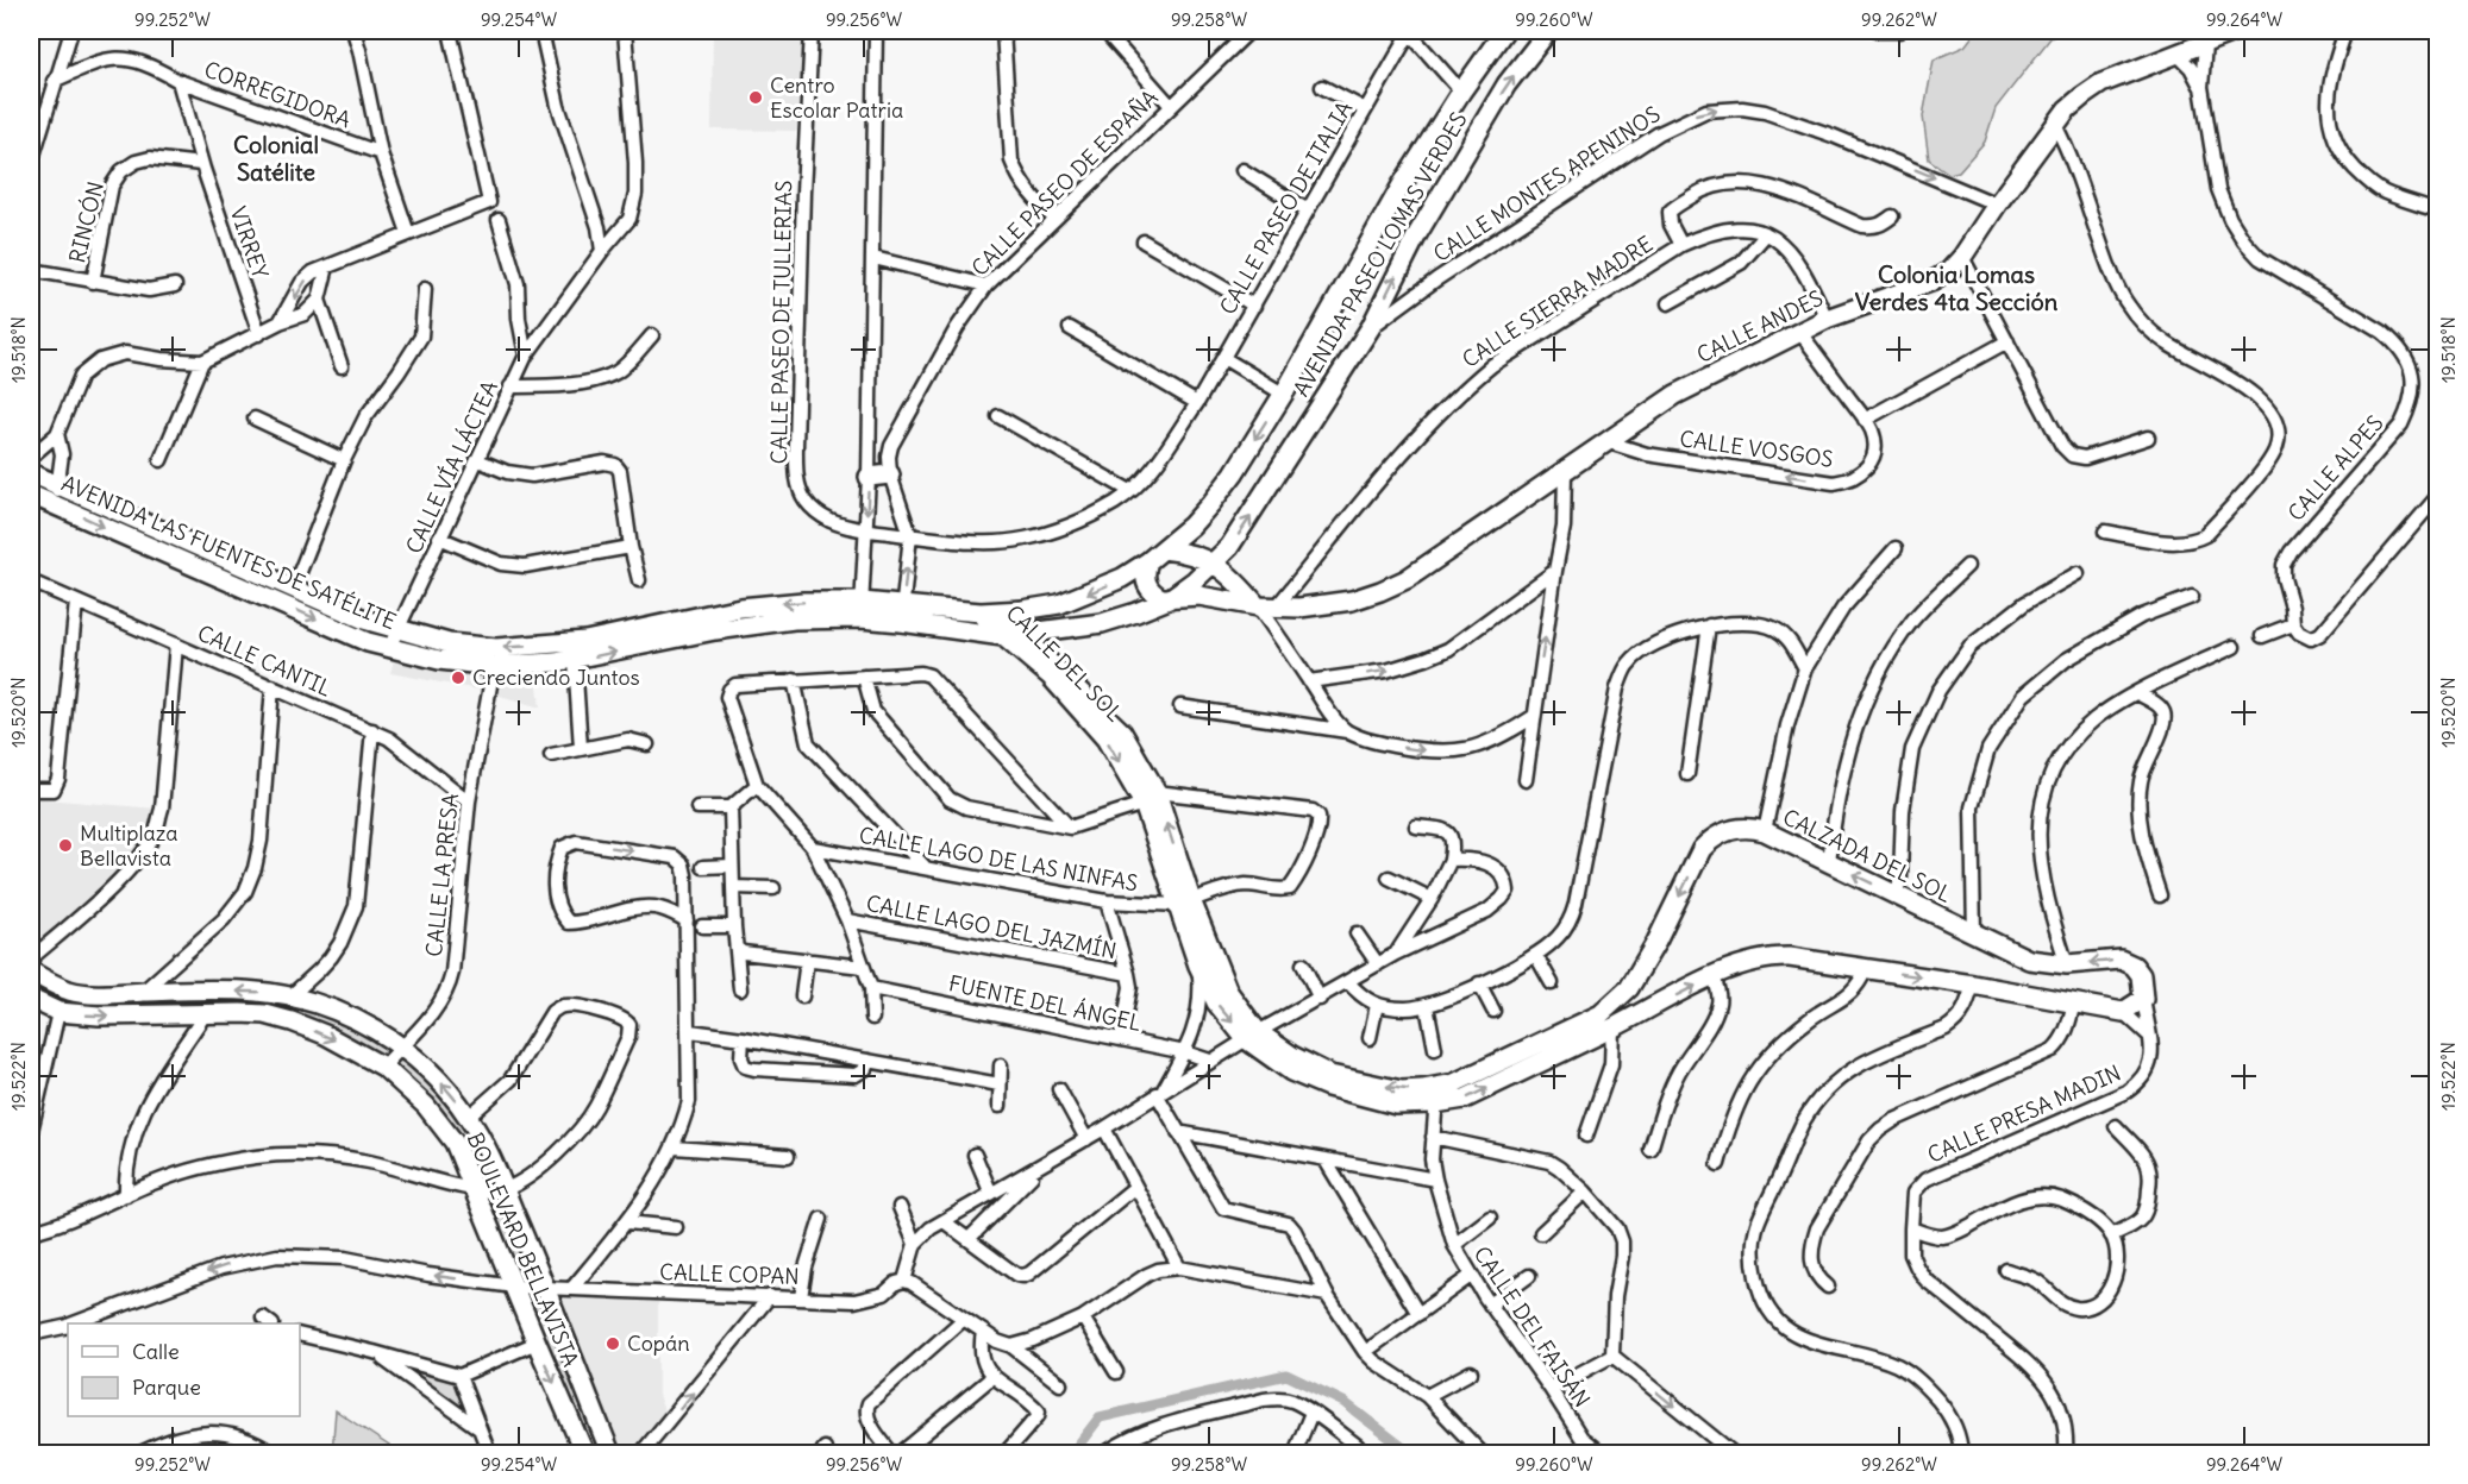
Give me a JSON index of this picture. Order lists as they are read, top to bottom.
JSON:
{
  "streets": {
    "main road": [
      "AVENIDA PASEO LOMAS VERDES",
      "CALLE ANDES",
      "AVENIDA LAS FUENTES DE SATÉLITE",
      "CALLE DEL SOL",
      "CALZADA DEL SOL",
      "BOULEVARD BELLAVISTA"
    ],
    "street": [
      "CORREGIDORA",
      "CALLE PASEO DE ESPAÑA",
      "CALLE MONTES APENINOS",
      "CALLE PASEO DE ITALIA",
      "RINCÓN",
      "VIRREY",
      "CALLE SIERRA MADRE",
      "CALLE PASEO DE TULLERIAS",
      "CALLE VOSGOS",
      "CALLE VÍA LÁCTEA",
      "CALLE ALPES",
      "CALLE CANTIL",
      "CALLE LAGO DE LAS NINFAS",
      "CALLE LA PRESA",
      "CALLE LAGO DEL JAZMÍN",
      "FUENTE DEL ÁNGEL",
      "CALLE PRESA MADIN",
      "CALLE COPAN",
      "CALLE DEL FAISÁN"
    ]
  },
  "crossings": [
    ["CORREGIDORA", "VIRREY"],
    ["CALLE PASEO DE ESPAÑA", "CALLE PASEO DE ITALIA"],
    ["CALLE PASEO DE ESPAÑA", "CALLE PASEO DE TULLERIAS"],
    ["CALLE PASEO DE ESPAÑA", "AVENIDA LAS FUENTES DE SATÉLITE"],
    ["CALLE MONTES APENINOS", "AVENIDA PASEO LOMAS VERDES"],
    ["CALLE MONTES APENINOS", "CALLE ANDES"],
    ["CALLE PASEO DE ITALIA", "CALLE PASEO DE TULLERIAS"],
    ["RINCÓN", "VIRREY"],
    ["AVENIDA PASEO LOMAS VERDES", "CALLE ANDES"],
    ["AVENIDA PASEO LOMAS VERDES", "AVENIDA LAS FUENTES DE SATÉLITE"],
    ["AVENIDA PASEO LOMAS VERDES", "CALLE DEL SOL"],
    ["CALLE SIERRA MADRE", "CALLE ANDES"],
    ["CALLE ANDES", "CALLE VOSGOS"],
    ["CALLE ANDES", "CALLE ALPES"],
    ["CALLE VÍA LÁCTEA", "AVENIDA LAS FUENTES DE SATÉLITE"],
    ["AVENIDA LAS FUENTES DE SATÉLITE", "CALLE DEL SOL"],
    ["AVENIDA LAS FUENTES DE SATÉLITE", "CALLE LA PRESA"],
    ["CALLE CANTIL", "CALLE LA PRESA"],
    ["CALLE DEL SOL", "CALZADA DEL SOL"],
    ["CALLE DEL SOL", "CALLE LAGO DE LAS NINFAS"],
    ["CALZADA DEL SOL", "CALLE LAGO DE LAS NINFAS"],
    ["CALZADA DEL SOL", "CALLE PRESA MADIN"],
    ["CALZADA DEL SOL", "CALLE DEL FAISÁN"],
    ["CALLE LA PRESA", "BOULEVARD BELLAVISTA"],
    ["BOULEVARD BELLAVISTA", "CALLE COPAN"]
  ],
  "one_way": ["CALLE MONTES APENINOS"],
  "districts": ["Colonial Satélite", "Colonia Lomas Verdes 4ta Sección"],
  "places": [
    "Centro Escolar Patria",
    "Creciendo Juntos",
    "Multiplaza Bellavista",
    "Copán"
  ],
  "legend": ["Calle", "Parque"],
  "coordinates": [
    "99.252°W",
    "99.254°W",
    "99.256°W",
    "99.258°W",
    "99.260°W",
    "99.262°W",
    "99.264°W",
    "19.518°N",
    "19.520°N",
    "19.522°N"
  ]
}
